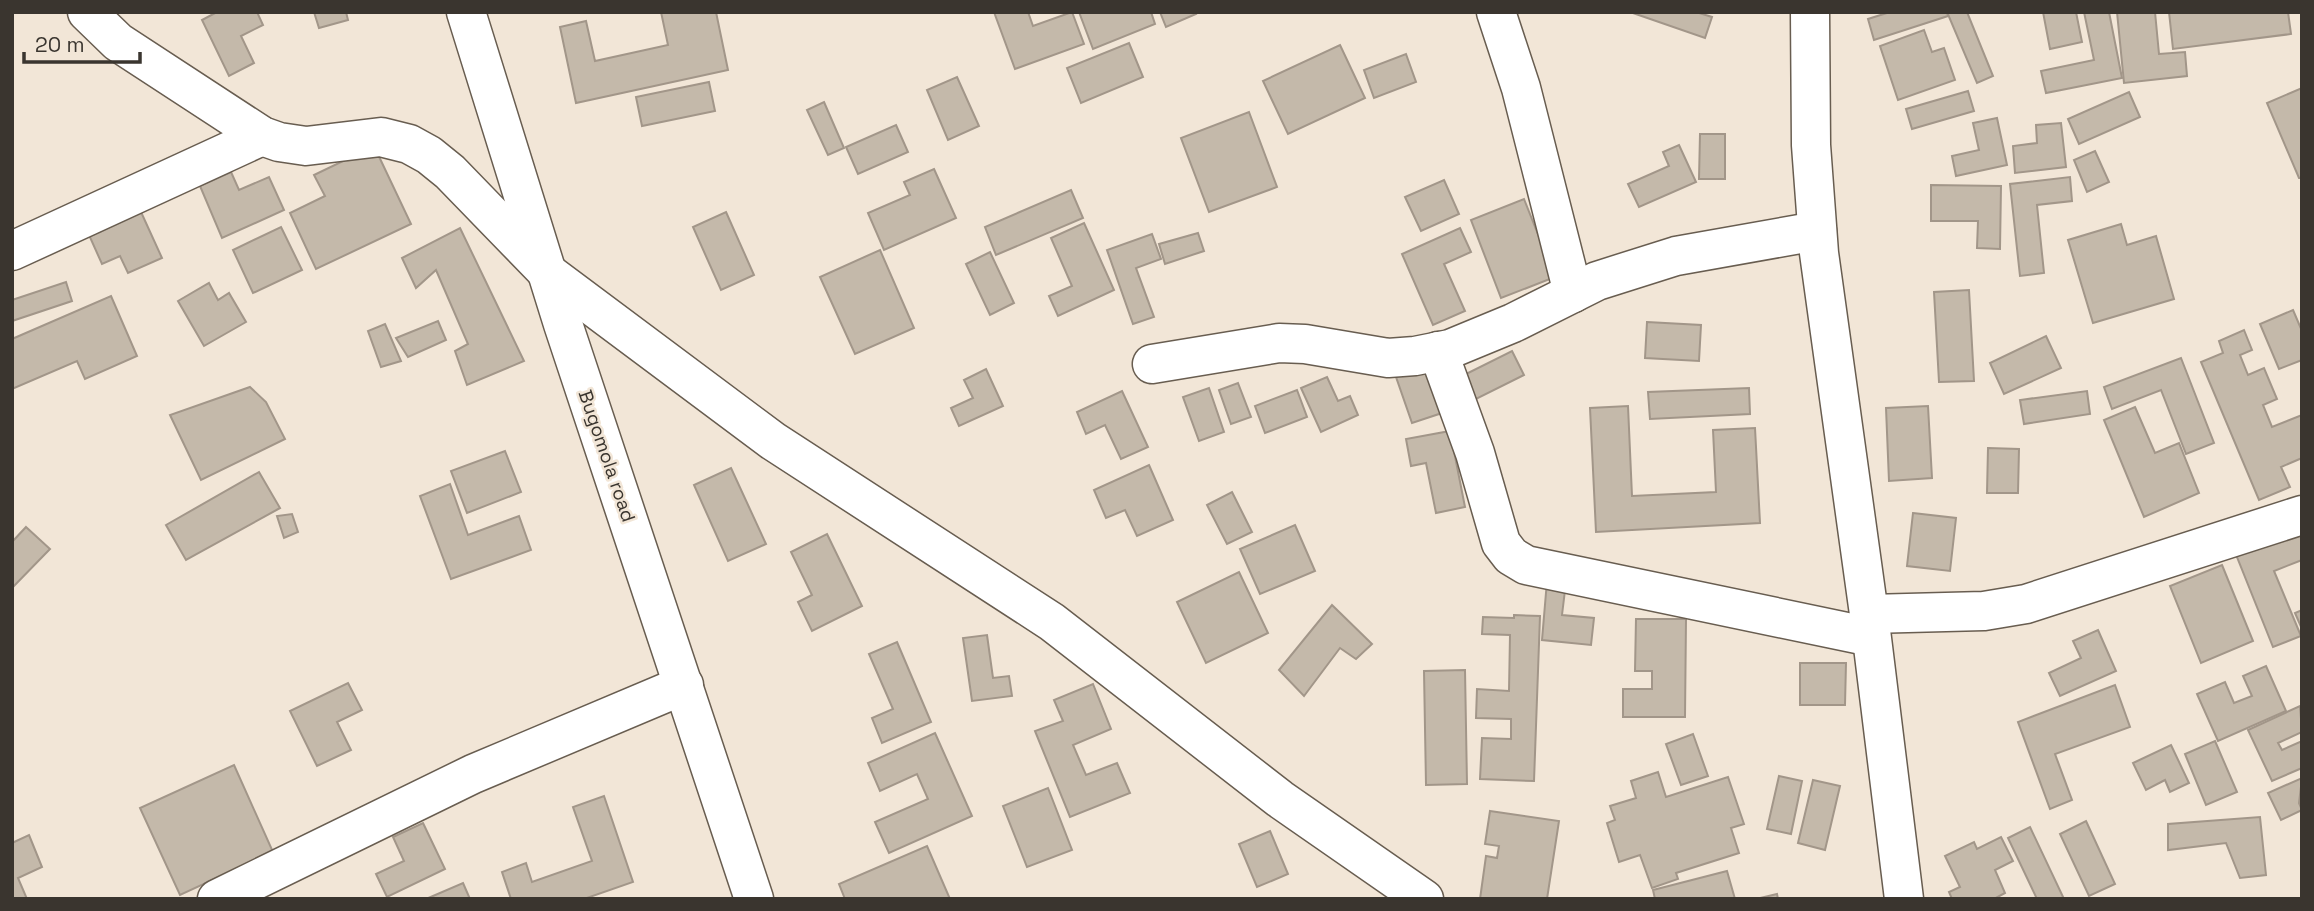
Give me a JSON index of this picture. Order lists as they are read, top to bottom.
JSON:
{
  "streets": {
    "street": ["Bugomola road"]
  },
  "scale_bar": "20 m"
}
